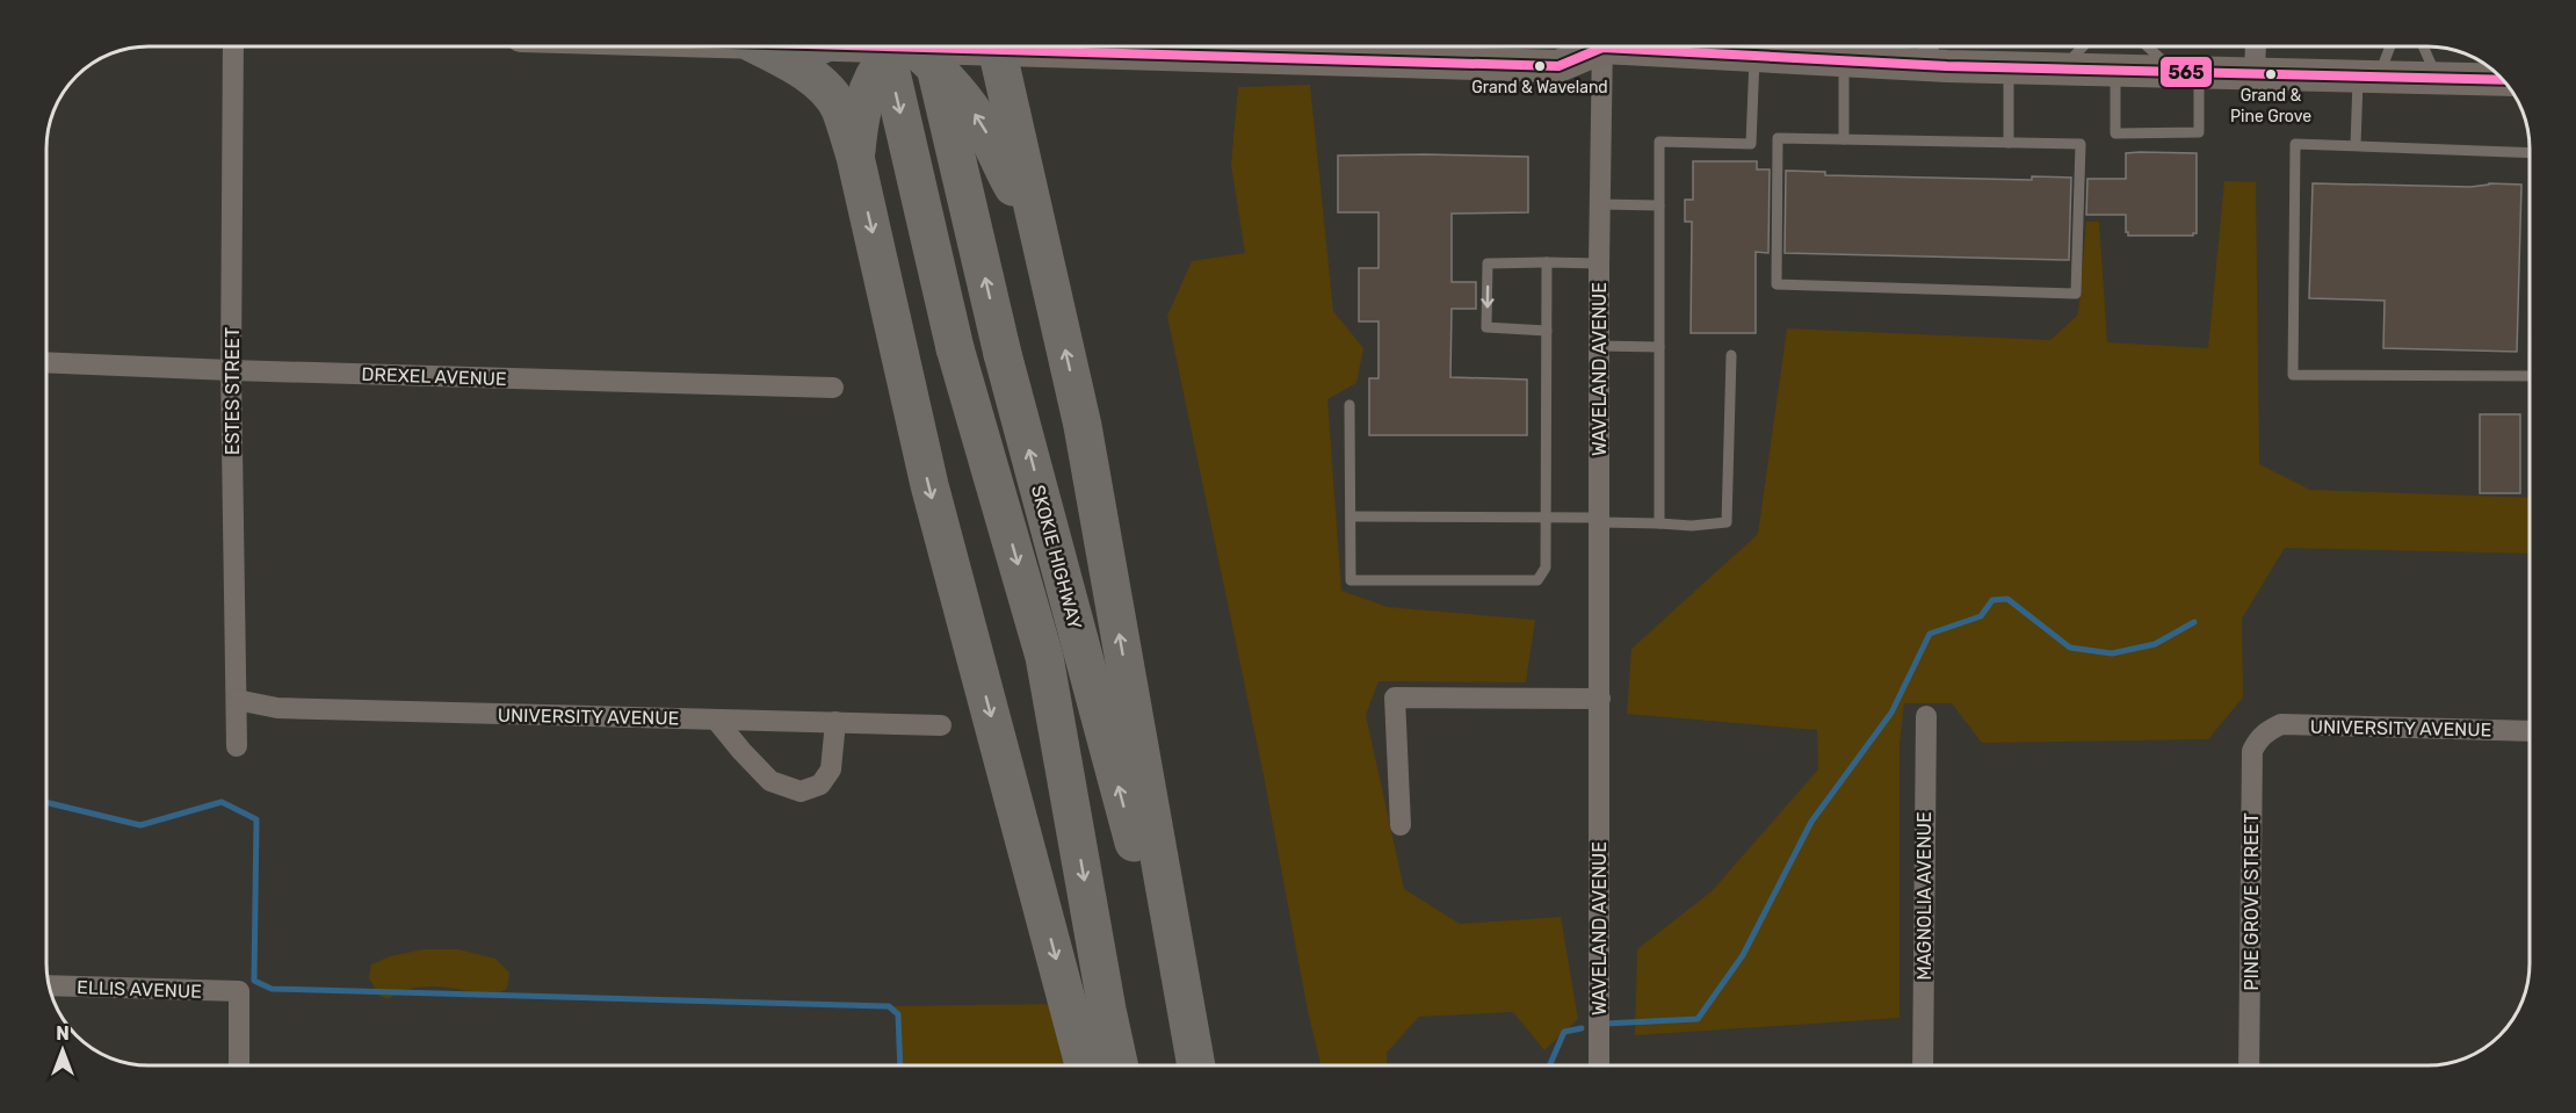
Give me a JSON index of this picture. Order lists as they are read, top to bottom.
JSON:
{
  "streets": {
    "highway": ["SKOKIE HIGHWAY"],
    "street": [
      "WAVELAND AVENUE",
      "DREXEL AVENUE",
      "ESTES STREET",
      "UNIVERSITY AVENUE",
      "MAGNOLIA AVENUE",
      "PINE GROVE STREET",
      "ELLIS AVENUE"
    ]
  },
  "crossings": [
    ["DREXEL AVENUE", "ESTES STREET"],
    ["ESTES STREET", "UNIVERSITY AVENUE"],
    ["UNIVERSITY AVENUE", "PINE GROVE STREET"]
  ],
  "places": ["Grand & Waveland", "Grand & Pine Grove"],
  "lines": ["transit line 565"],
  "north": "top"
}
